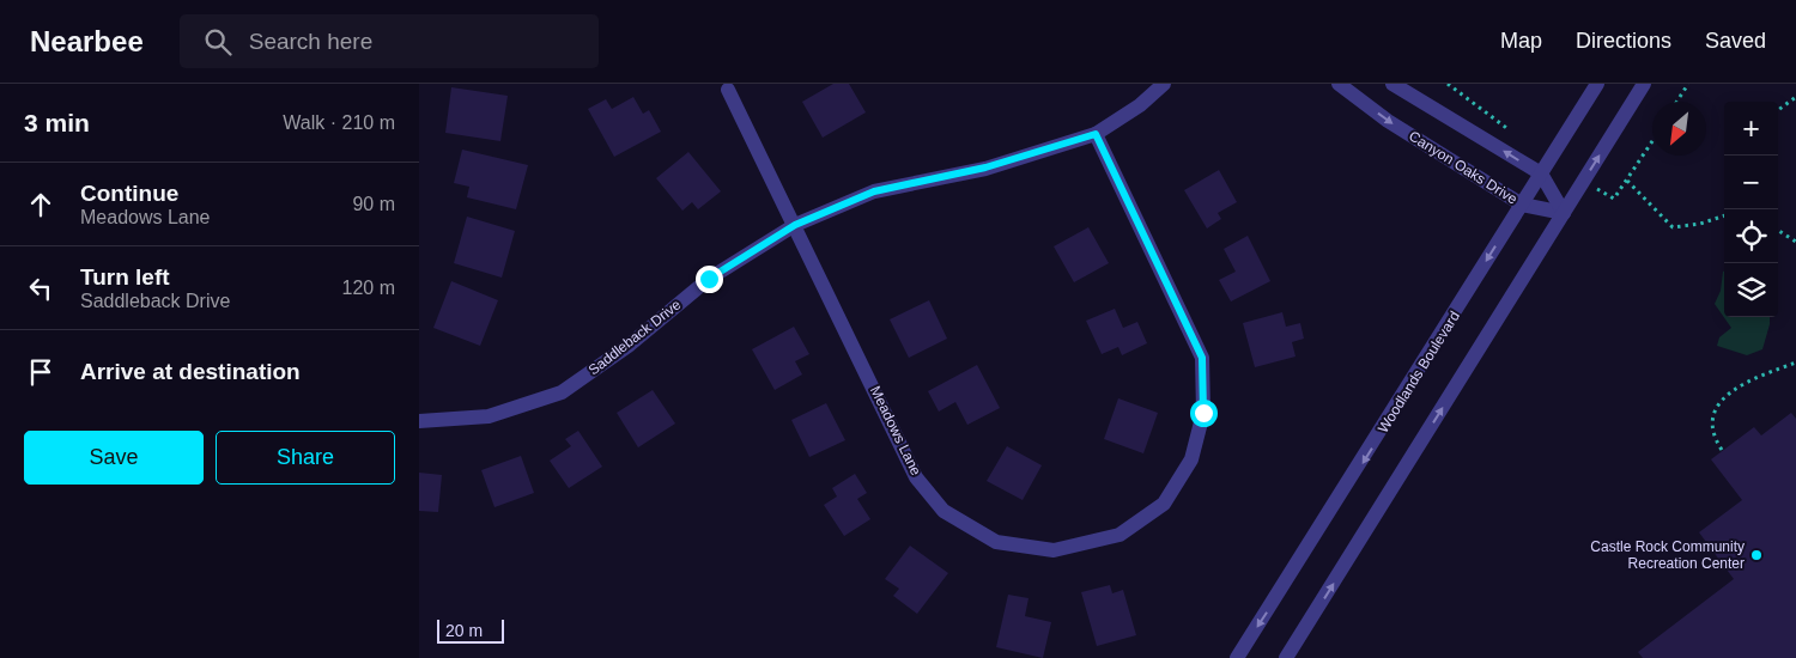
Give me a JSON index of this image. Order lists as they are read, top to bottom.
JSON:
{
  "streets": {
    "street": [
      "Canyon Oaks Drive",
      "Saddleback Drive",
      "Woodlands Boulevard",
      "Meadows Lane"
    ]
  },
  "crossings": [
    ["Canyon Oaks Drive", "Woodlands Boulevard"],
    ["Saddleback Drive", "Meadows Lane"]
  ],
  "places": ["Castle Rock Community Recreation Center"],
  "scale_bar": "20 m",
  "north": "bottom left",
  "page": {
    "header": "Nearbee",
    "search": "Search here",
    "nav": ["Map", "Directions", "Saved"],
    "heading": ["3 min", "Walk · 210 m"],
    "map_buttons": ["+", "−"],
    "list": [
      ["Continue", "Meadows Lane", "90 m"],
      ["Turn left", "Saddleback Drive", "120 m"],
      "Arrive at destination"
    ],
    "buttons": ["Save", "Share"],
    "scale": "20 m"
  }
}
